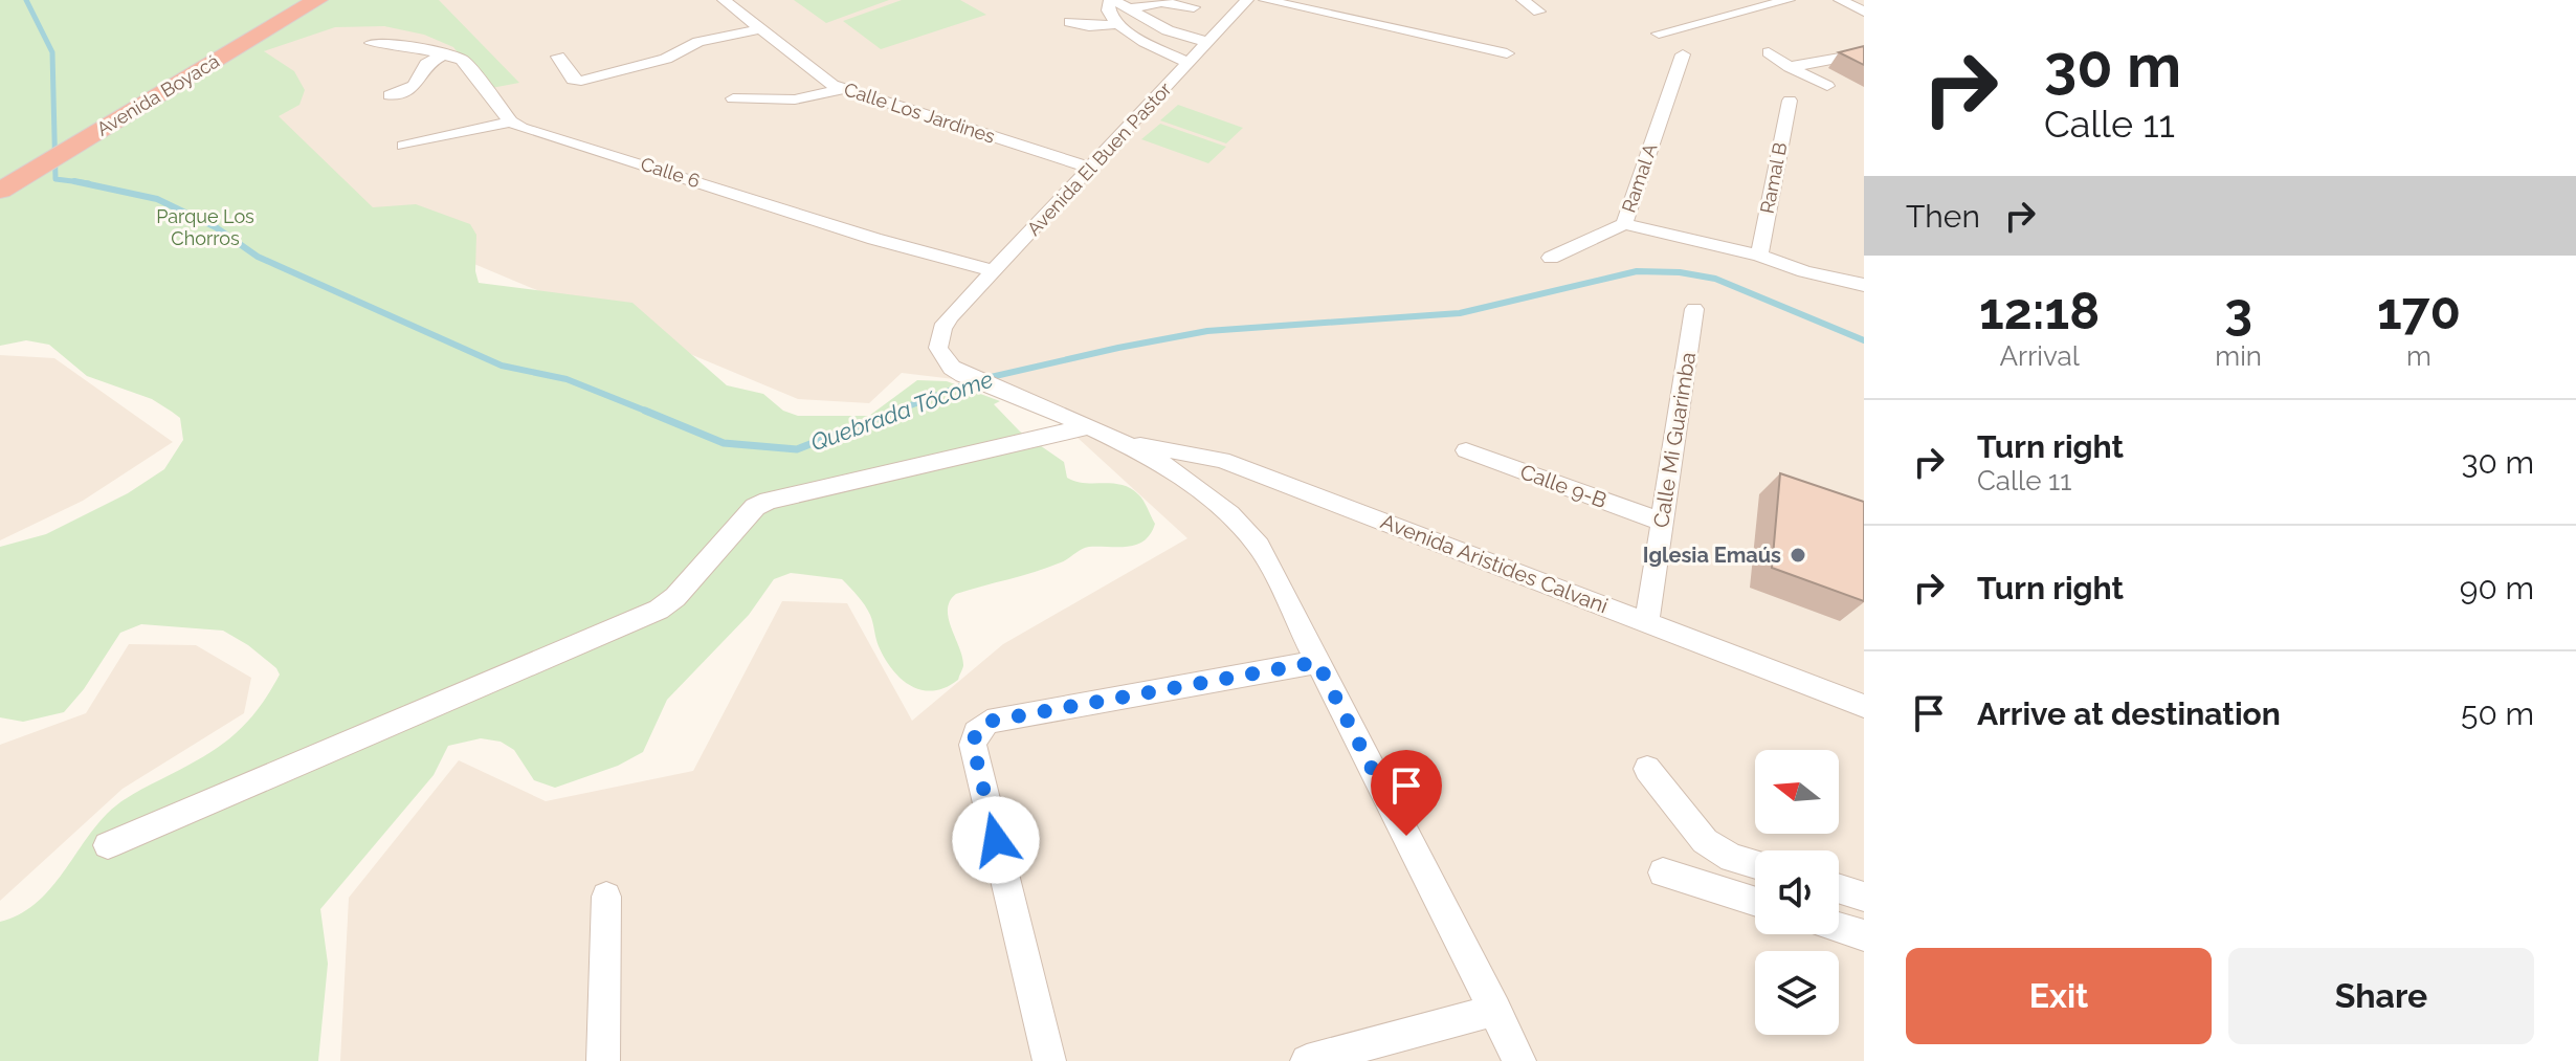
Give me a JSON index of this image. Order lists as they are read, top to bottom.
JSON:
{
  "streets": {
    "highway": ["Avenida Boyacá"],
    "street": [
      "Calle Los Jardines",
      "Avenida El Buen Pastor",
      "Calle 6",
      "Ramal A",
      "Ramal B",
      "Calle Mi Guarimba",
      "Calle 9-B",
      "Avenida Aristides Calvani"
    ]
  },
  "crossings": [
    ["Calle Los Jardines", "Avenida El Buen Pastor"],
    ["Avenida El Buen Pastor", "Calle 6"],
    ["Calle Mi Guarimba", "Calle 9-B"],
    ["Calle Mi Guarimba", "Avenida Aristides Calvani"]
  ],
  "water": ["Quebrada Tócome"],
  "parks": ["Parque Los Chorros"],
  "places": ["Iglesia Emaús"],
  "north": "left",
  "page": {
    "turn": ["30 m", "Calle 11"],
    "then": "Then",
    "eta": [
      "12:18",
      "Arrival",
      "3",
      "min",
      "170",
      "m"
    ],
    "list": [
      {
        "name": "Turn right",
        "note": "Calle 11",
        "value": "30 m"
      },
      {
        "name": "Turn right",
        "value": "90 m"
      },
      {
        "name": "Arrive at destination",
        "value": "50 m"
      }
    ],
    "buttons": ["Exit", "Share"]
  }
}
